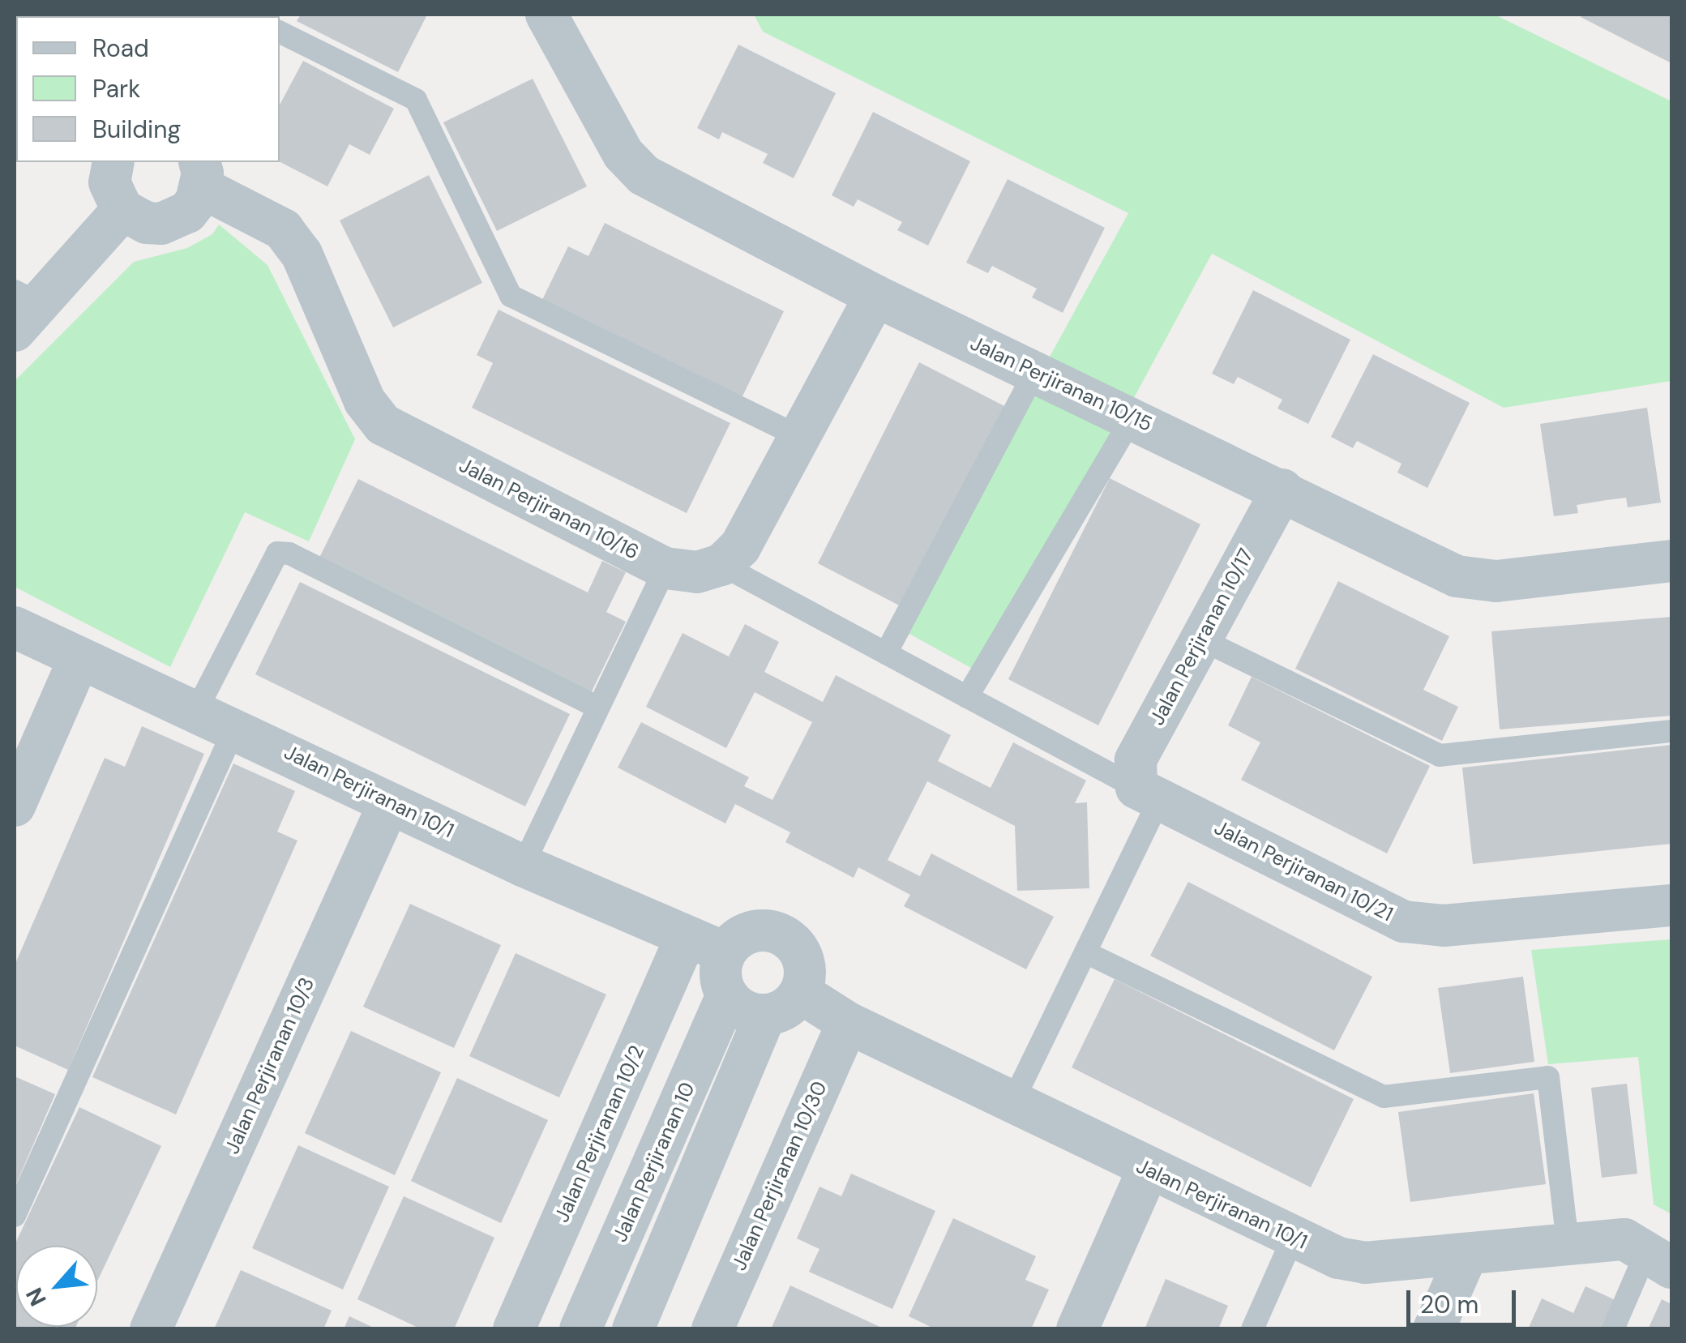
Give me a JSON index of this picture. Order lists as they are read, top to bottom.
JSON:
{
  "streets": {
    "street": [
      "Jalan Perjiranan 10/15",
      "Jalan Perjiranan 10/16",
      "Jalan Perjiranan 10/17",
      "Jalan Perjiranan 10/1",
      "Jalan Perjiranan 10/21",
      "Jalan Perjiranan 10/3",
      "Jalan Perjiranan 10/2",
      "Jalan Perjiranan 10",
      "Jalan Perjiranan 10/30"
    ]
  },
  "crossings": [
    ["Jalan Perjiranan 10/15", "Jalan Perjiranan 10/17"],
    ["Jalan Perjiranan 10/17", "Jalan Perjiranan 10/21"],
    ["Jalan Perjiranan 10/1", "Jalan Perjiranan 10/3"],
    ["Jalan Perjiranan 10/1", "Jalan Perjiranan 10/2"],
    ["Jalan Perjiranan 10/1", "Jalan Perjiranan 10"],
    ["Jalan Perjiranan 10/1", "Jalan Perjiranan 10/30"]
  ],
  "legend": ["Road", "Park", "Building"],
  "scale_bar": "20 m",
  "north": "bottom left"
}
